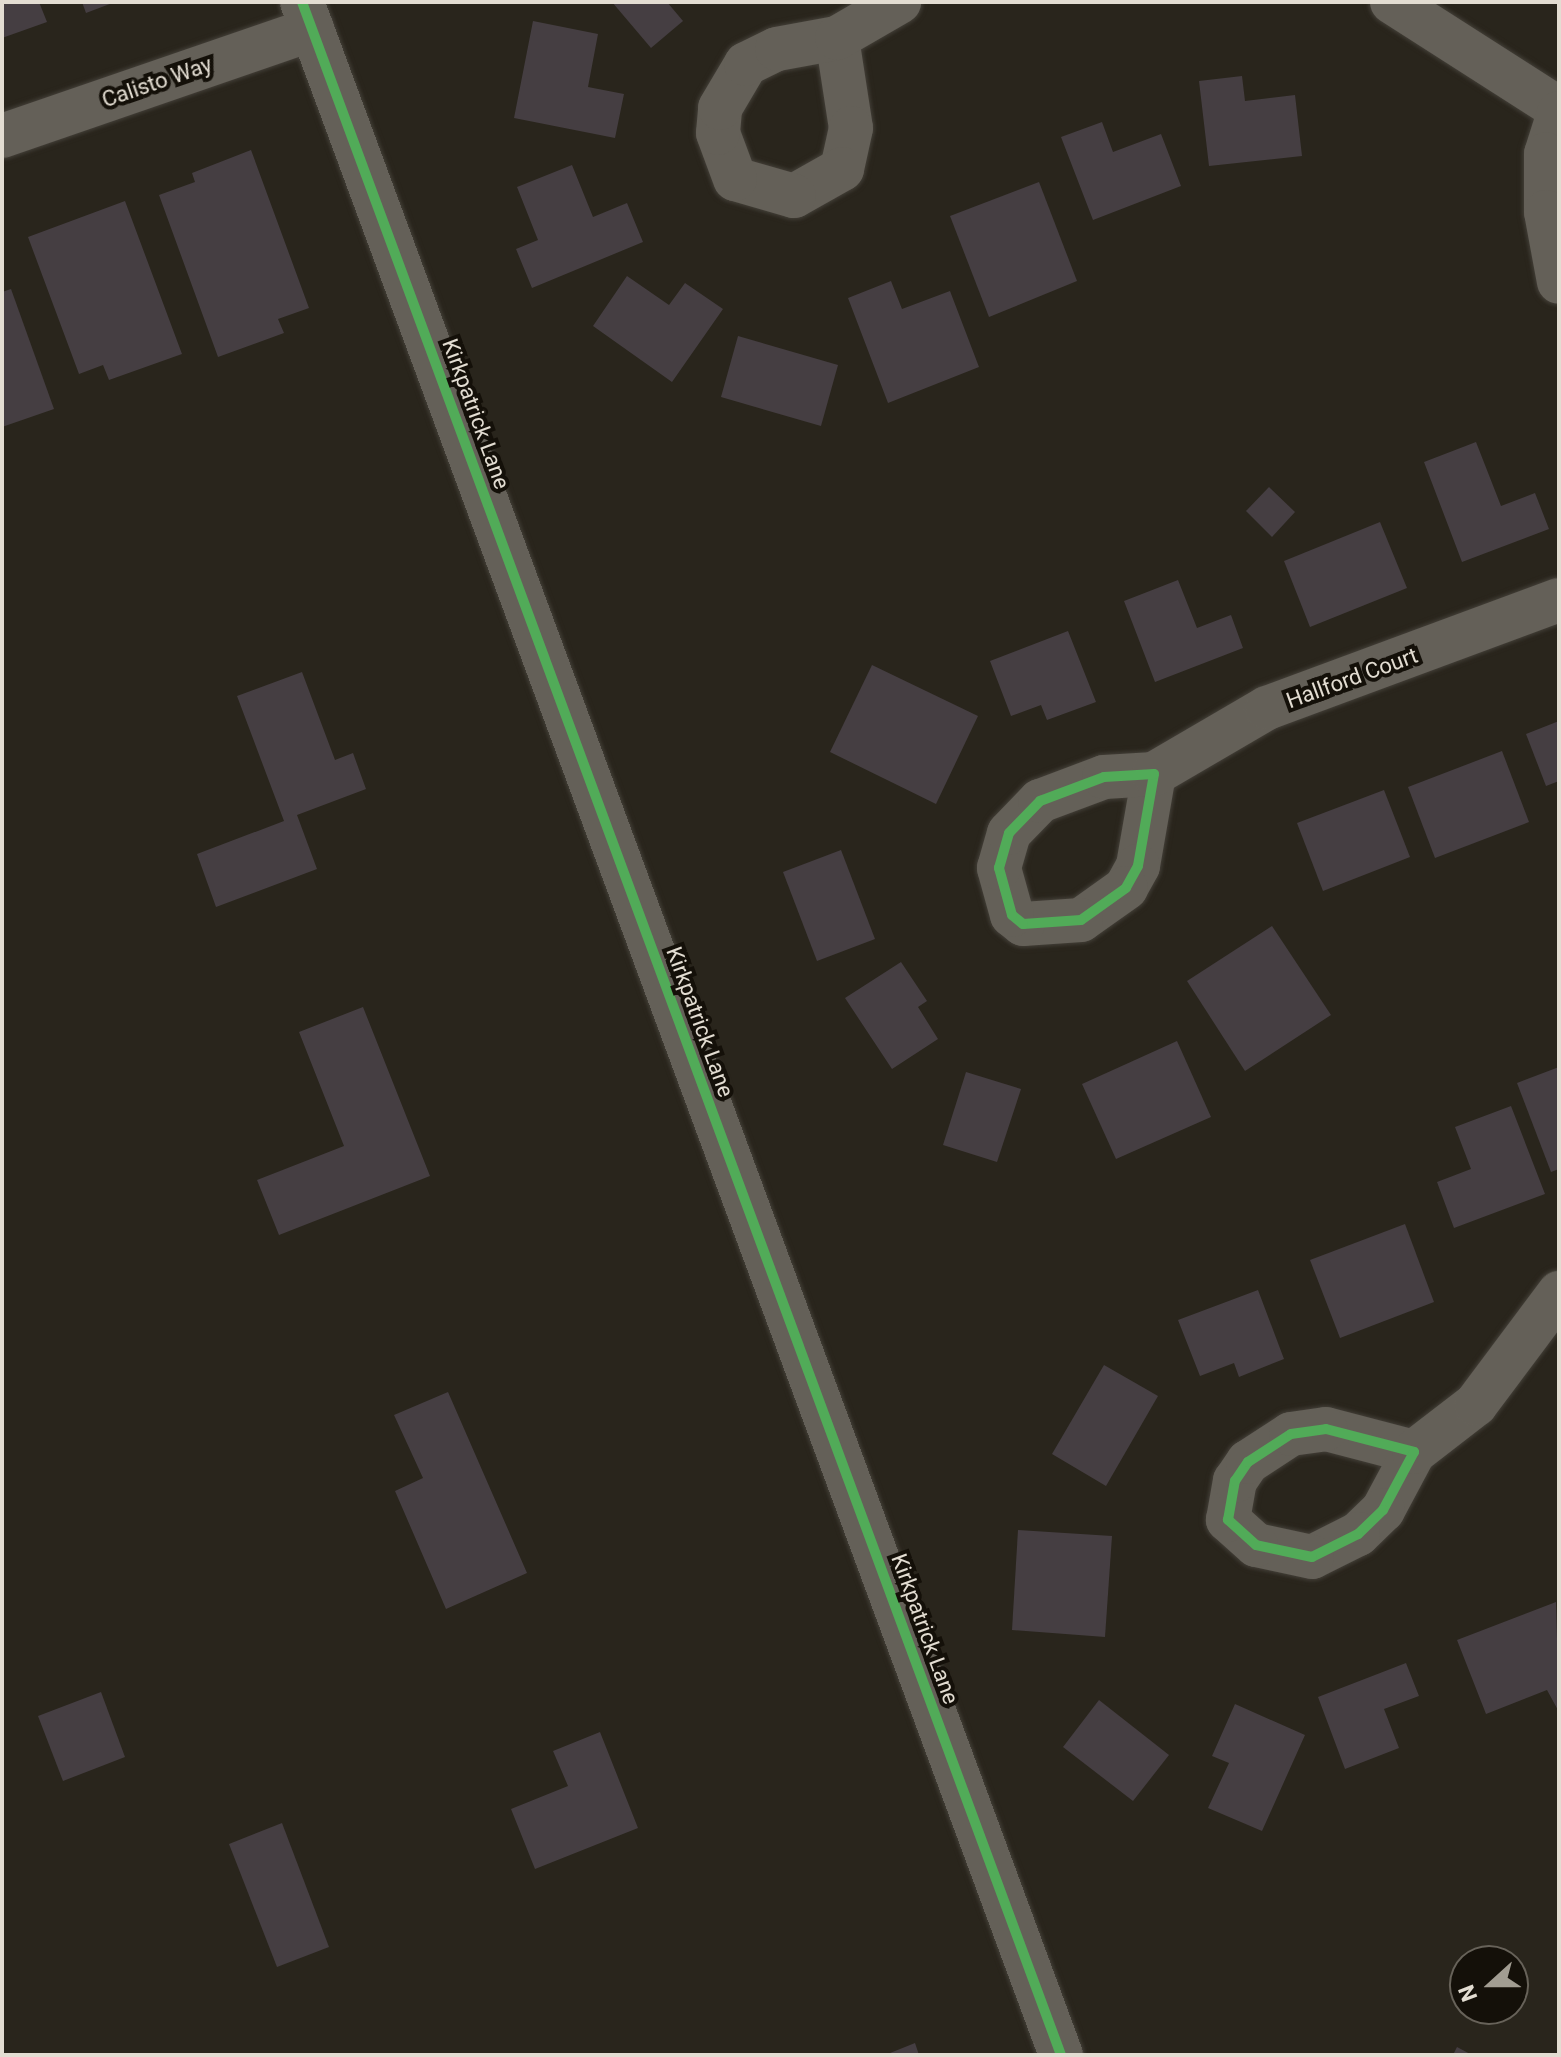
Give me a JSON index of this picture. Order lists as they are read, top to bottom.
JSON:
{
  "streets": {
    "street": ["Calisto Way", "Kirkpatrick Lane", "Hallford Court"]
  },
  "crossings": [
    ["Calisto Way", "Kirkpatrick Lane"]
  ],
  "north": "left"
}
